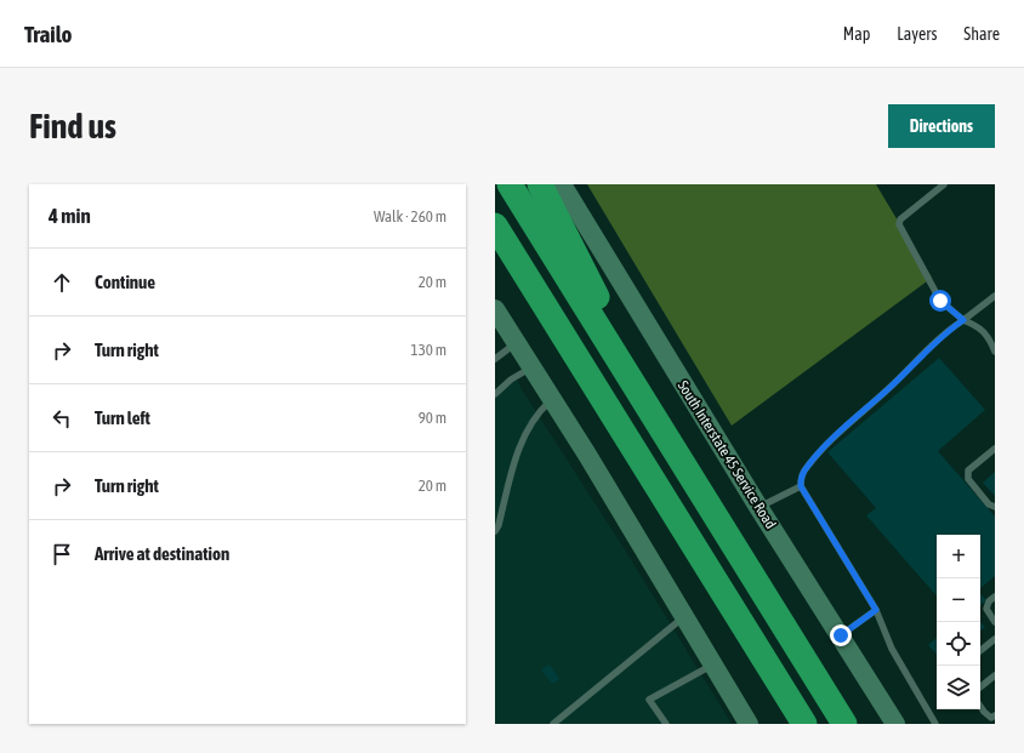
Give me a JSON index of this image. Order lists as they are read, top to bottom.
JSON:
{
  "streets": {
    "main road": ["South Interstate 45 Service Road"]
  },
  "page": {
    "header": "Trailo",
    "nav": ["Map", "Layers", "Share"],
    "buttons": "Directions",
    "title": "Find us",
    "heading": ["4 min", "Walk · 260 m"],
    "list": [
      ["Continue", "20 m"],
      ["Turn right", "130 m"],
      ["Turn left", "90 m"],
      ["Turn right", "20 m"],
      "Arrive at destination"
    ],
    "map_buttons": ["+", "−"]
  }
}
